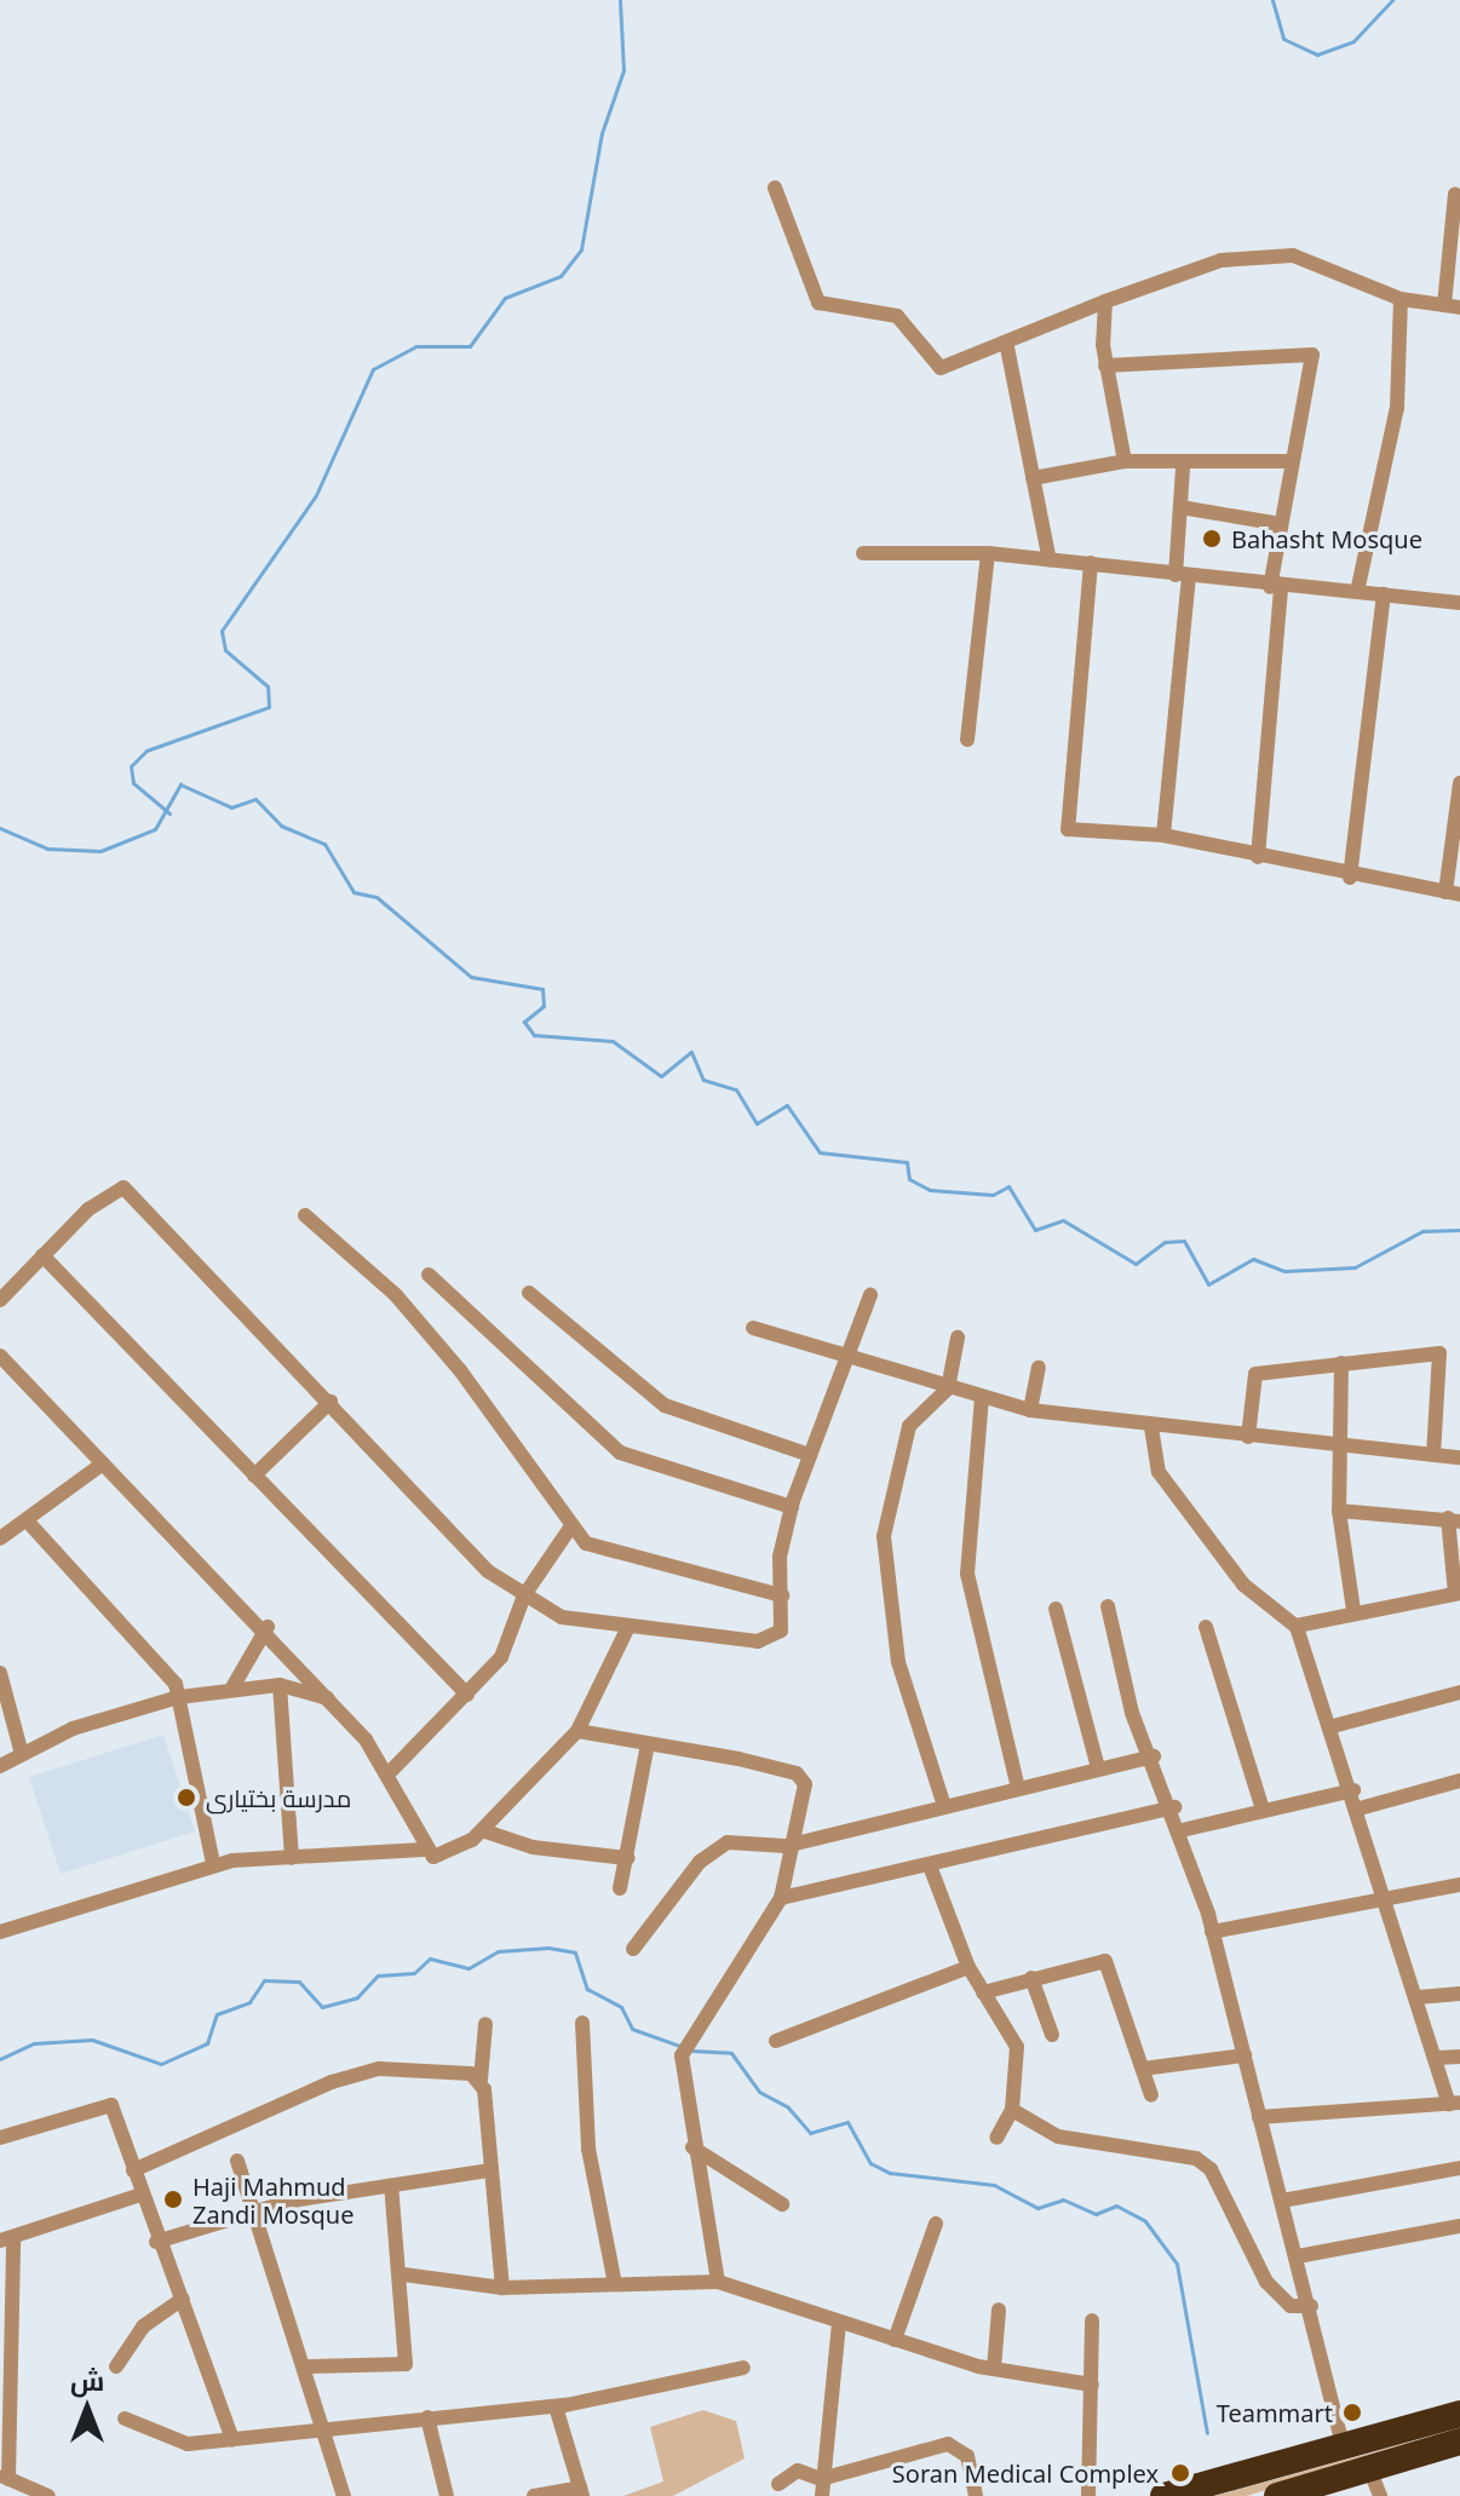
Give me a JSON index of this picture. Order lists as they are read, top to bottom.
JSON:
{
  "places": [
    "Bahasht Mosque",
    "مدرسة بختيارى",
    "Haji Mahmud Zandi Mosque",
    "Teammart",
    "Soran Medical Complex"
  ],
  "north": "top"
}
